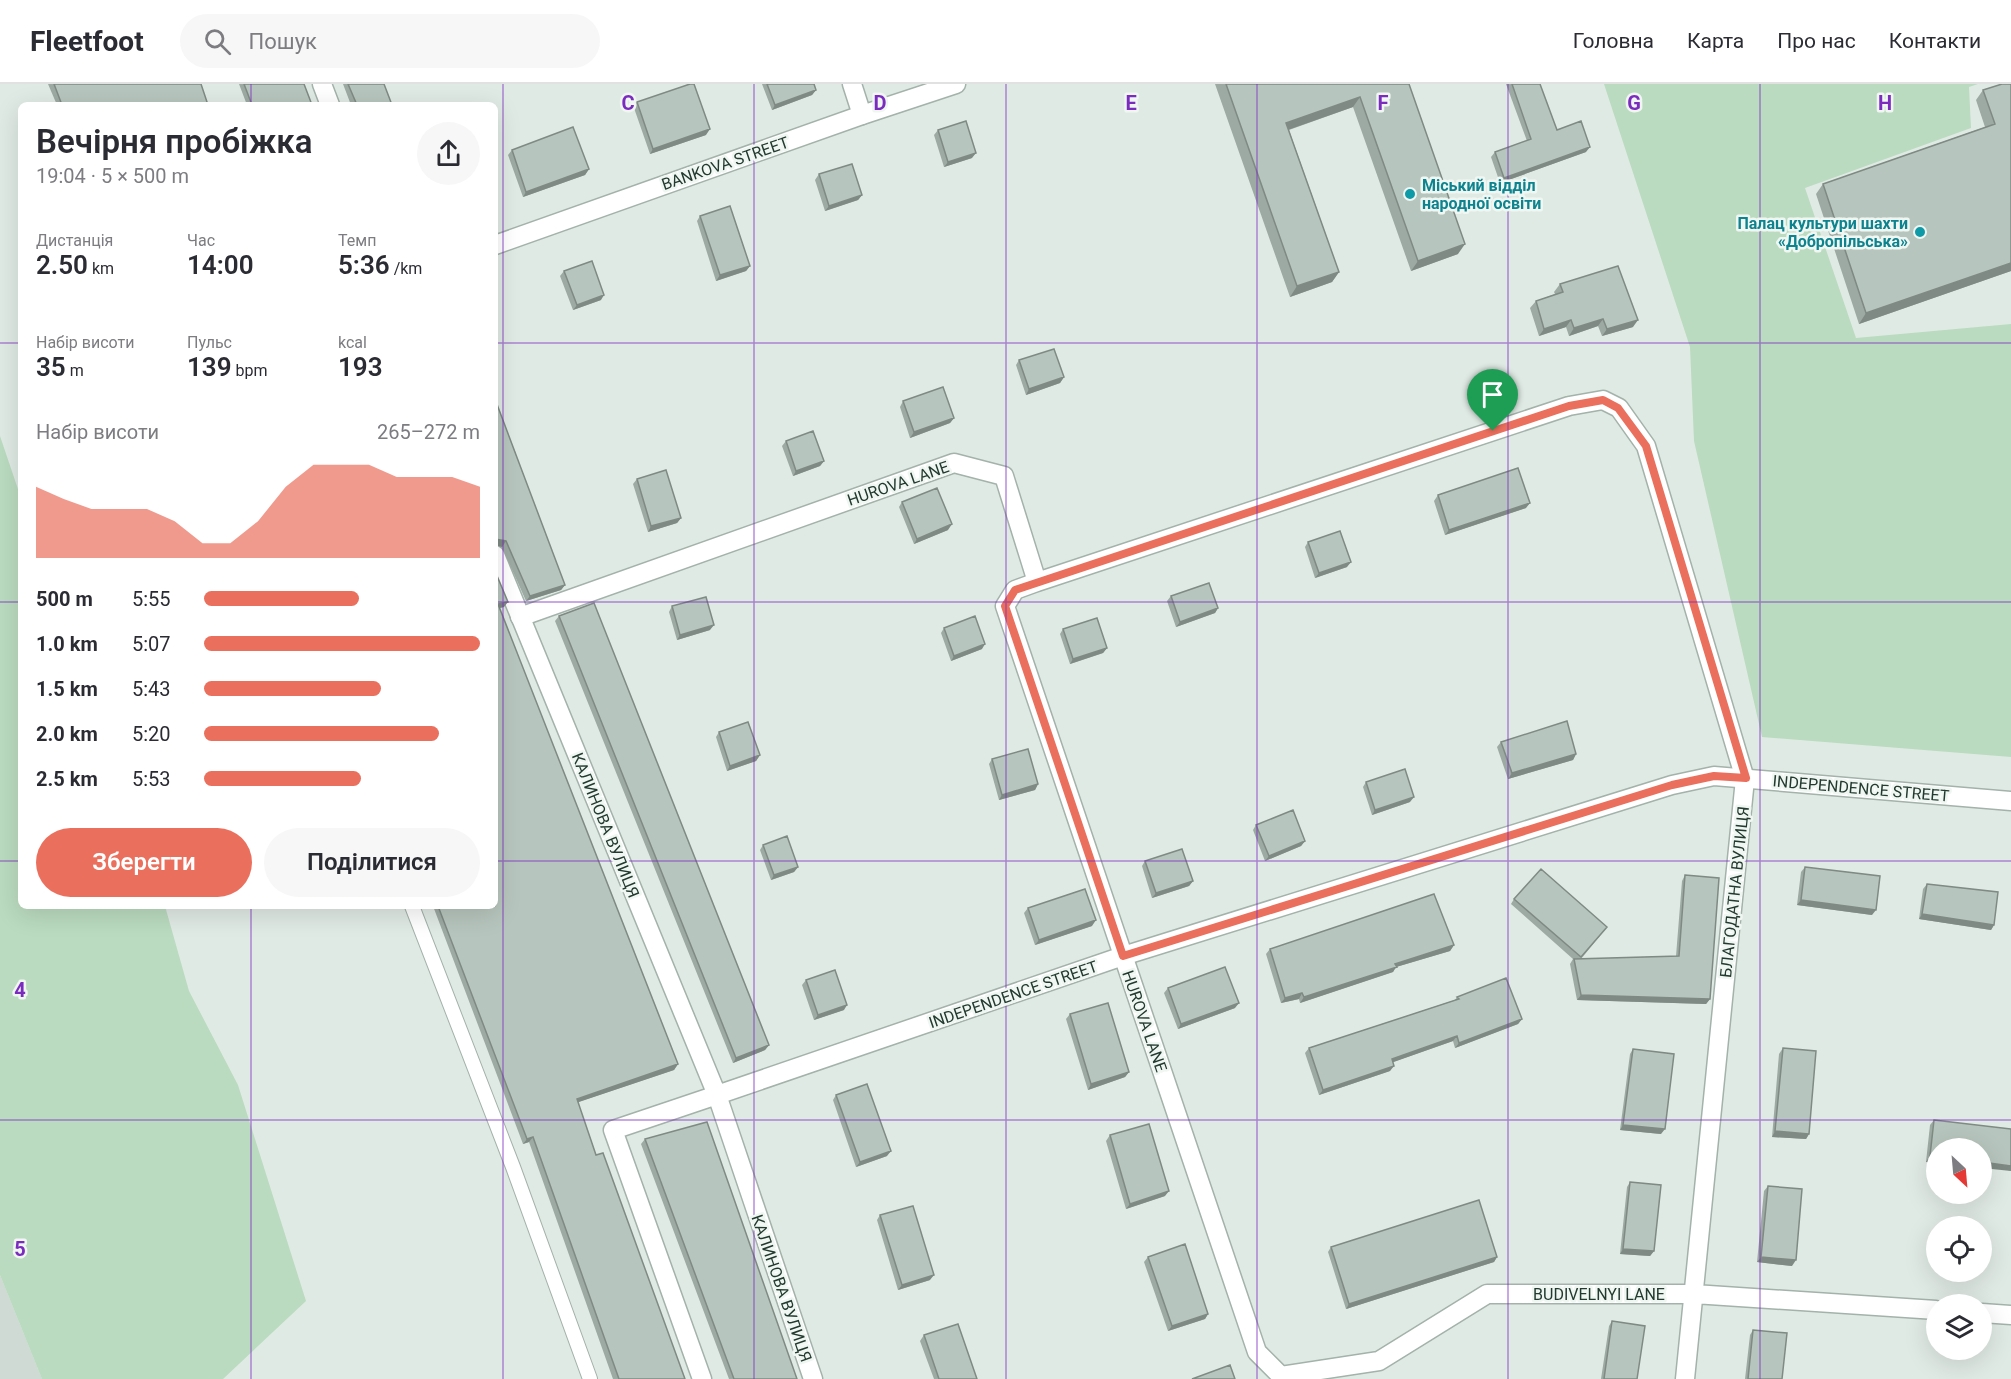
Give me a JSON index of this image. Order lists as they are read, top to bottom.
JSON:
{
  "streets": {
    "street": [
      "BANKOVA STREET",
      "HUROVA LANE",
      "INDEPENDENCE STREET",
      "КАЛИНОВА ВУЛИЦЯ",
      "БЛАГОДАТНА ВУЛИЦЯ",
      "BUDIVELNYI LANE"
    ]
  },
  "crossings": [
    ["HUROVA LANE", "INDEPENDENCE STREET"],
    ["HUROVA LANE", "КАЛИНОВА ВУЛИЦЯ"],
    ["HUROVA LANE", "БЛАГОДАТНА ВУЛИЦЯ"],
    ["HUROVA LANE", "BUDIVELNYI LANE"],
    ["INDEPENDENCE STREET", "КАЛИНОВА ВУЛИЦЯ"],
    ["INDEPENDENCE STREET", "БЛАГОДАТНА ВУЛИЦЯ"],
    ["БЛАГОДАТНА ВУЛИЦЯ", "BUDIVELNYI LANE"]
  ],
  "places": ["Міський відділ народної освіти", "Палац культури шахти «Добропільська»"],
  "north": "bottom right",
  "page": {
    "header": "Fleetfoot",
    "search": "Пошук",
    "nav": [
      "Головна",
      "Карта",
      "Про нас",
      "Контакти"
    ],
    "heading": ["Вечірня пробіжка", "19:04 · 5 × 500 m"],
    "stats": [
      ["Дистанція", "2.50 km"],
      ["Час", "14:00"],
      ["Темп", "5:36 /km"],
      ["Набір висоти", "35 m"],
      ["Пульс", "139 bpm"],
      ["kcal", "193"]
    ],
    "chart": ["Набір висоти", "265–272 m"],
    "list": [
      {
        "name": "500 m",
        "note": "5:55"
      },
      {
        "name": "1.0 km",
        "note": "5:07"
      },
      {
        "name": "1.5 km",
        "note": "5:43"
      },
      {
        "name": "2.0 km",
        "note": "5:20"
      },
      {
        "name": "2.5 km",
        "note": "5:53"
      }
    ],
    "buttons": ["Зберегти", "Поділитися"]
  },
  "grid": {
    "columns": [
      "C",
      "D",
      "E",
      "F",
      "G",
      "H"
    ],
    "rows": ["4", "5"]
  }
}
